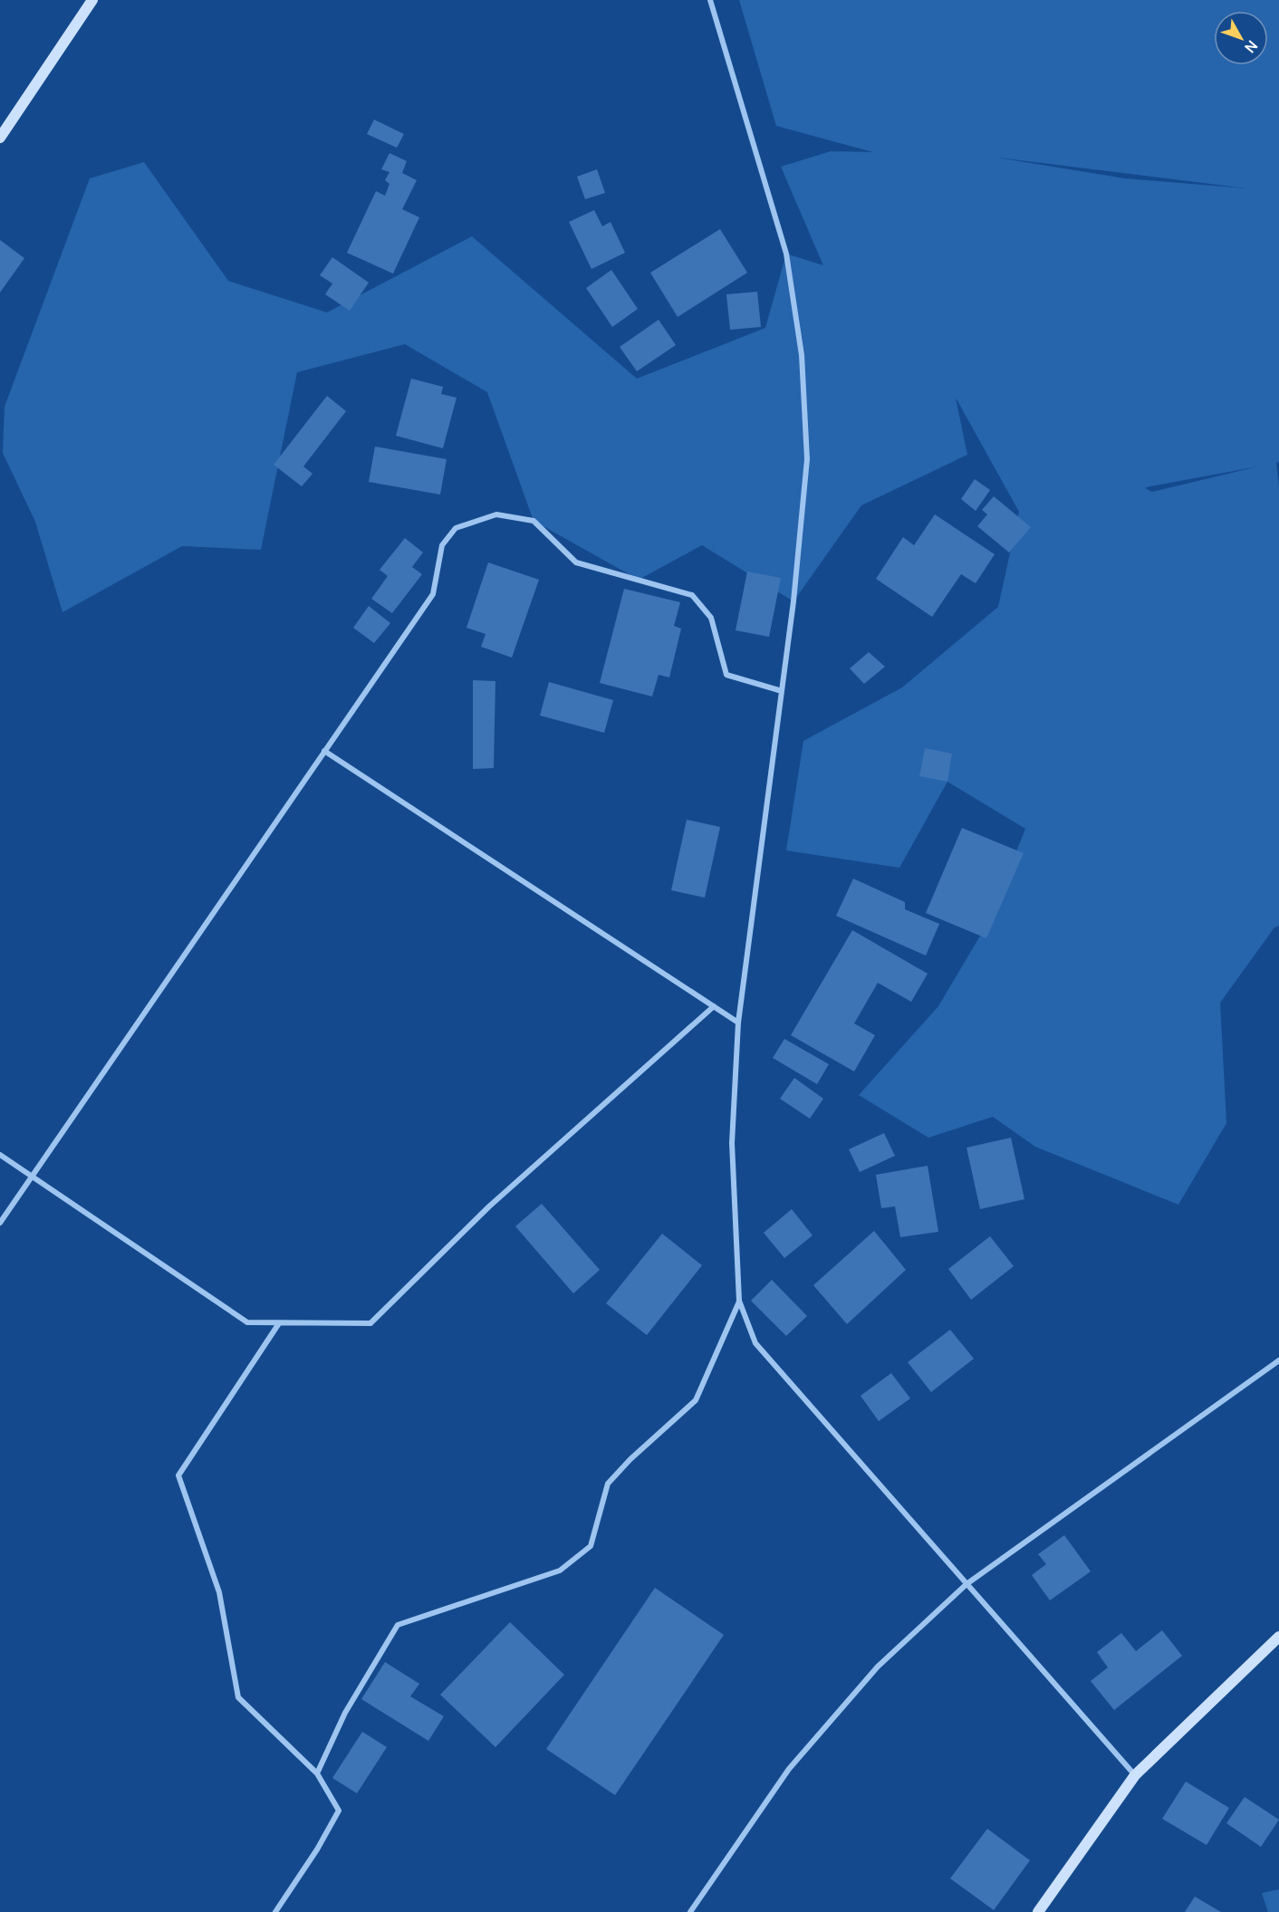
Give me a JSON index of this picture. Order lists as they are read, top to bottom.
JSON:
{
  "north": "bottom right"
}
